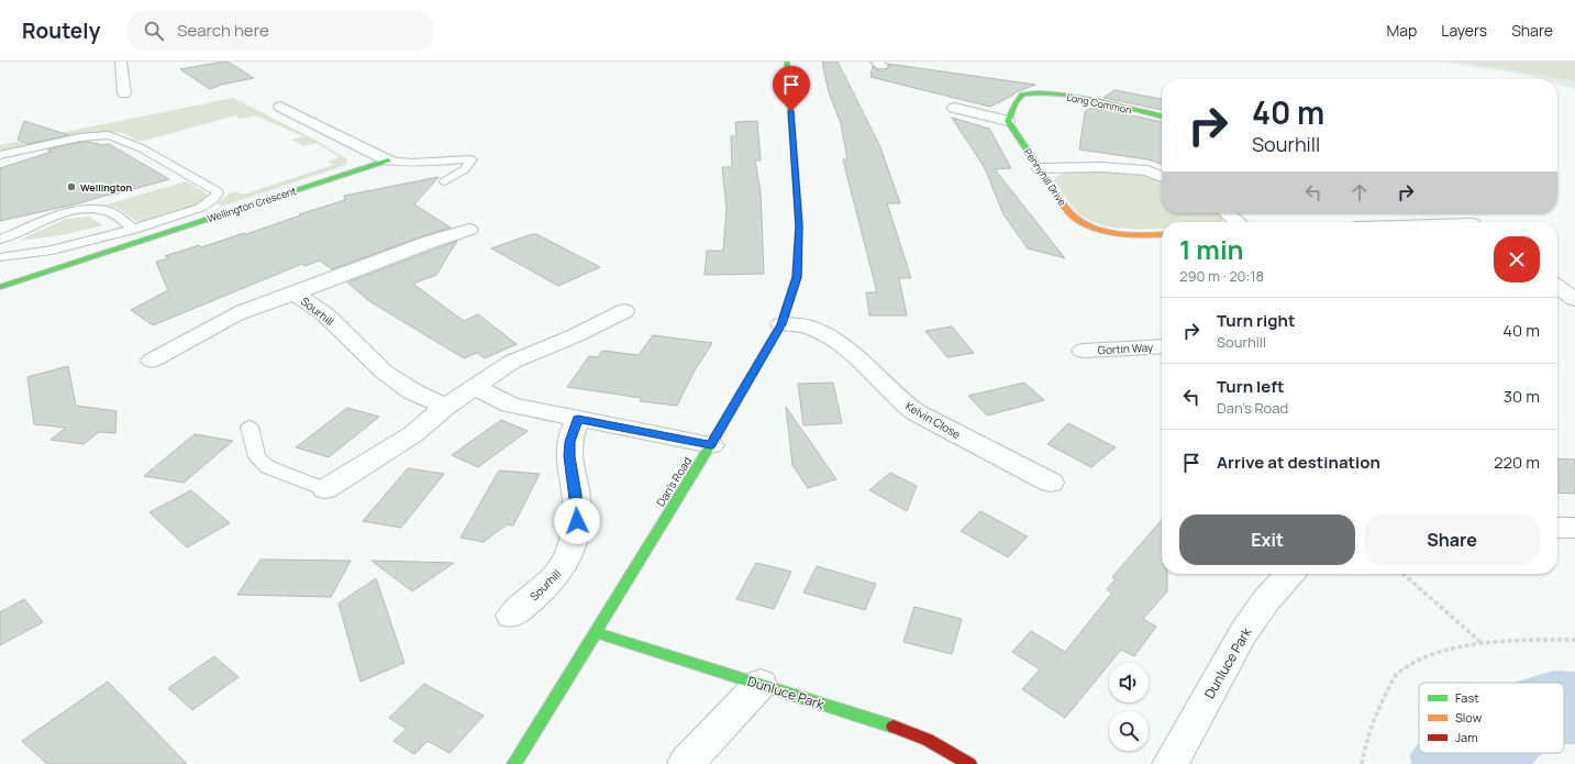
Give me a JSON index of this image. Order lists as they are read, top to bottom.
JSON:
{
  "streets": {
    "street": [
      "Long Common",
      "Pennyhill Drive",
      "Wellington Crescent",
      "Sourhill",
      "Gortin Way",
      "Kelvin Close",
      "Dan's Road",
      "Dunluce Park"
    ]
  },
  "crossings": [
    ["Long Common", "Pennyhill Drive"],
    ["Kelvin Close", "Dan's Road"],
    ["Dan's Road", "Dunluce Park"]
  ],
  "places": ["Wellington"],
  "legend": ["Fast", "Slow", "Jam"],
  "page": {
    "header": "Routely",
    "search": "Search here",
    "nav": ["Map", "Layers", "Share"],
    "turn": ["40 m", "Sourhill"],
    "heading": ["1 min", "290 m · 20:18"],
    "list": [
      {
        "name": "Turn right",
        "note": "Sourhill",
        "value": "40 m"
      },
      {
        "name": "Turn left",
        "note": "Dan's Road",
        "value": "30 m"
      },
      {
        "name": "Arrive at destination",
        "value": "220 m"
      }
    ],
    "buttons": ["Exit", "Share"]
  }
}
